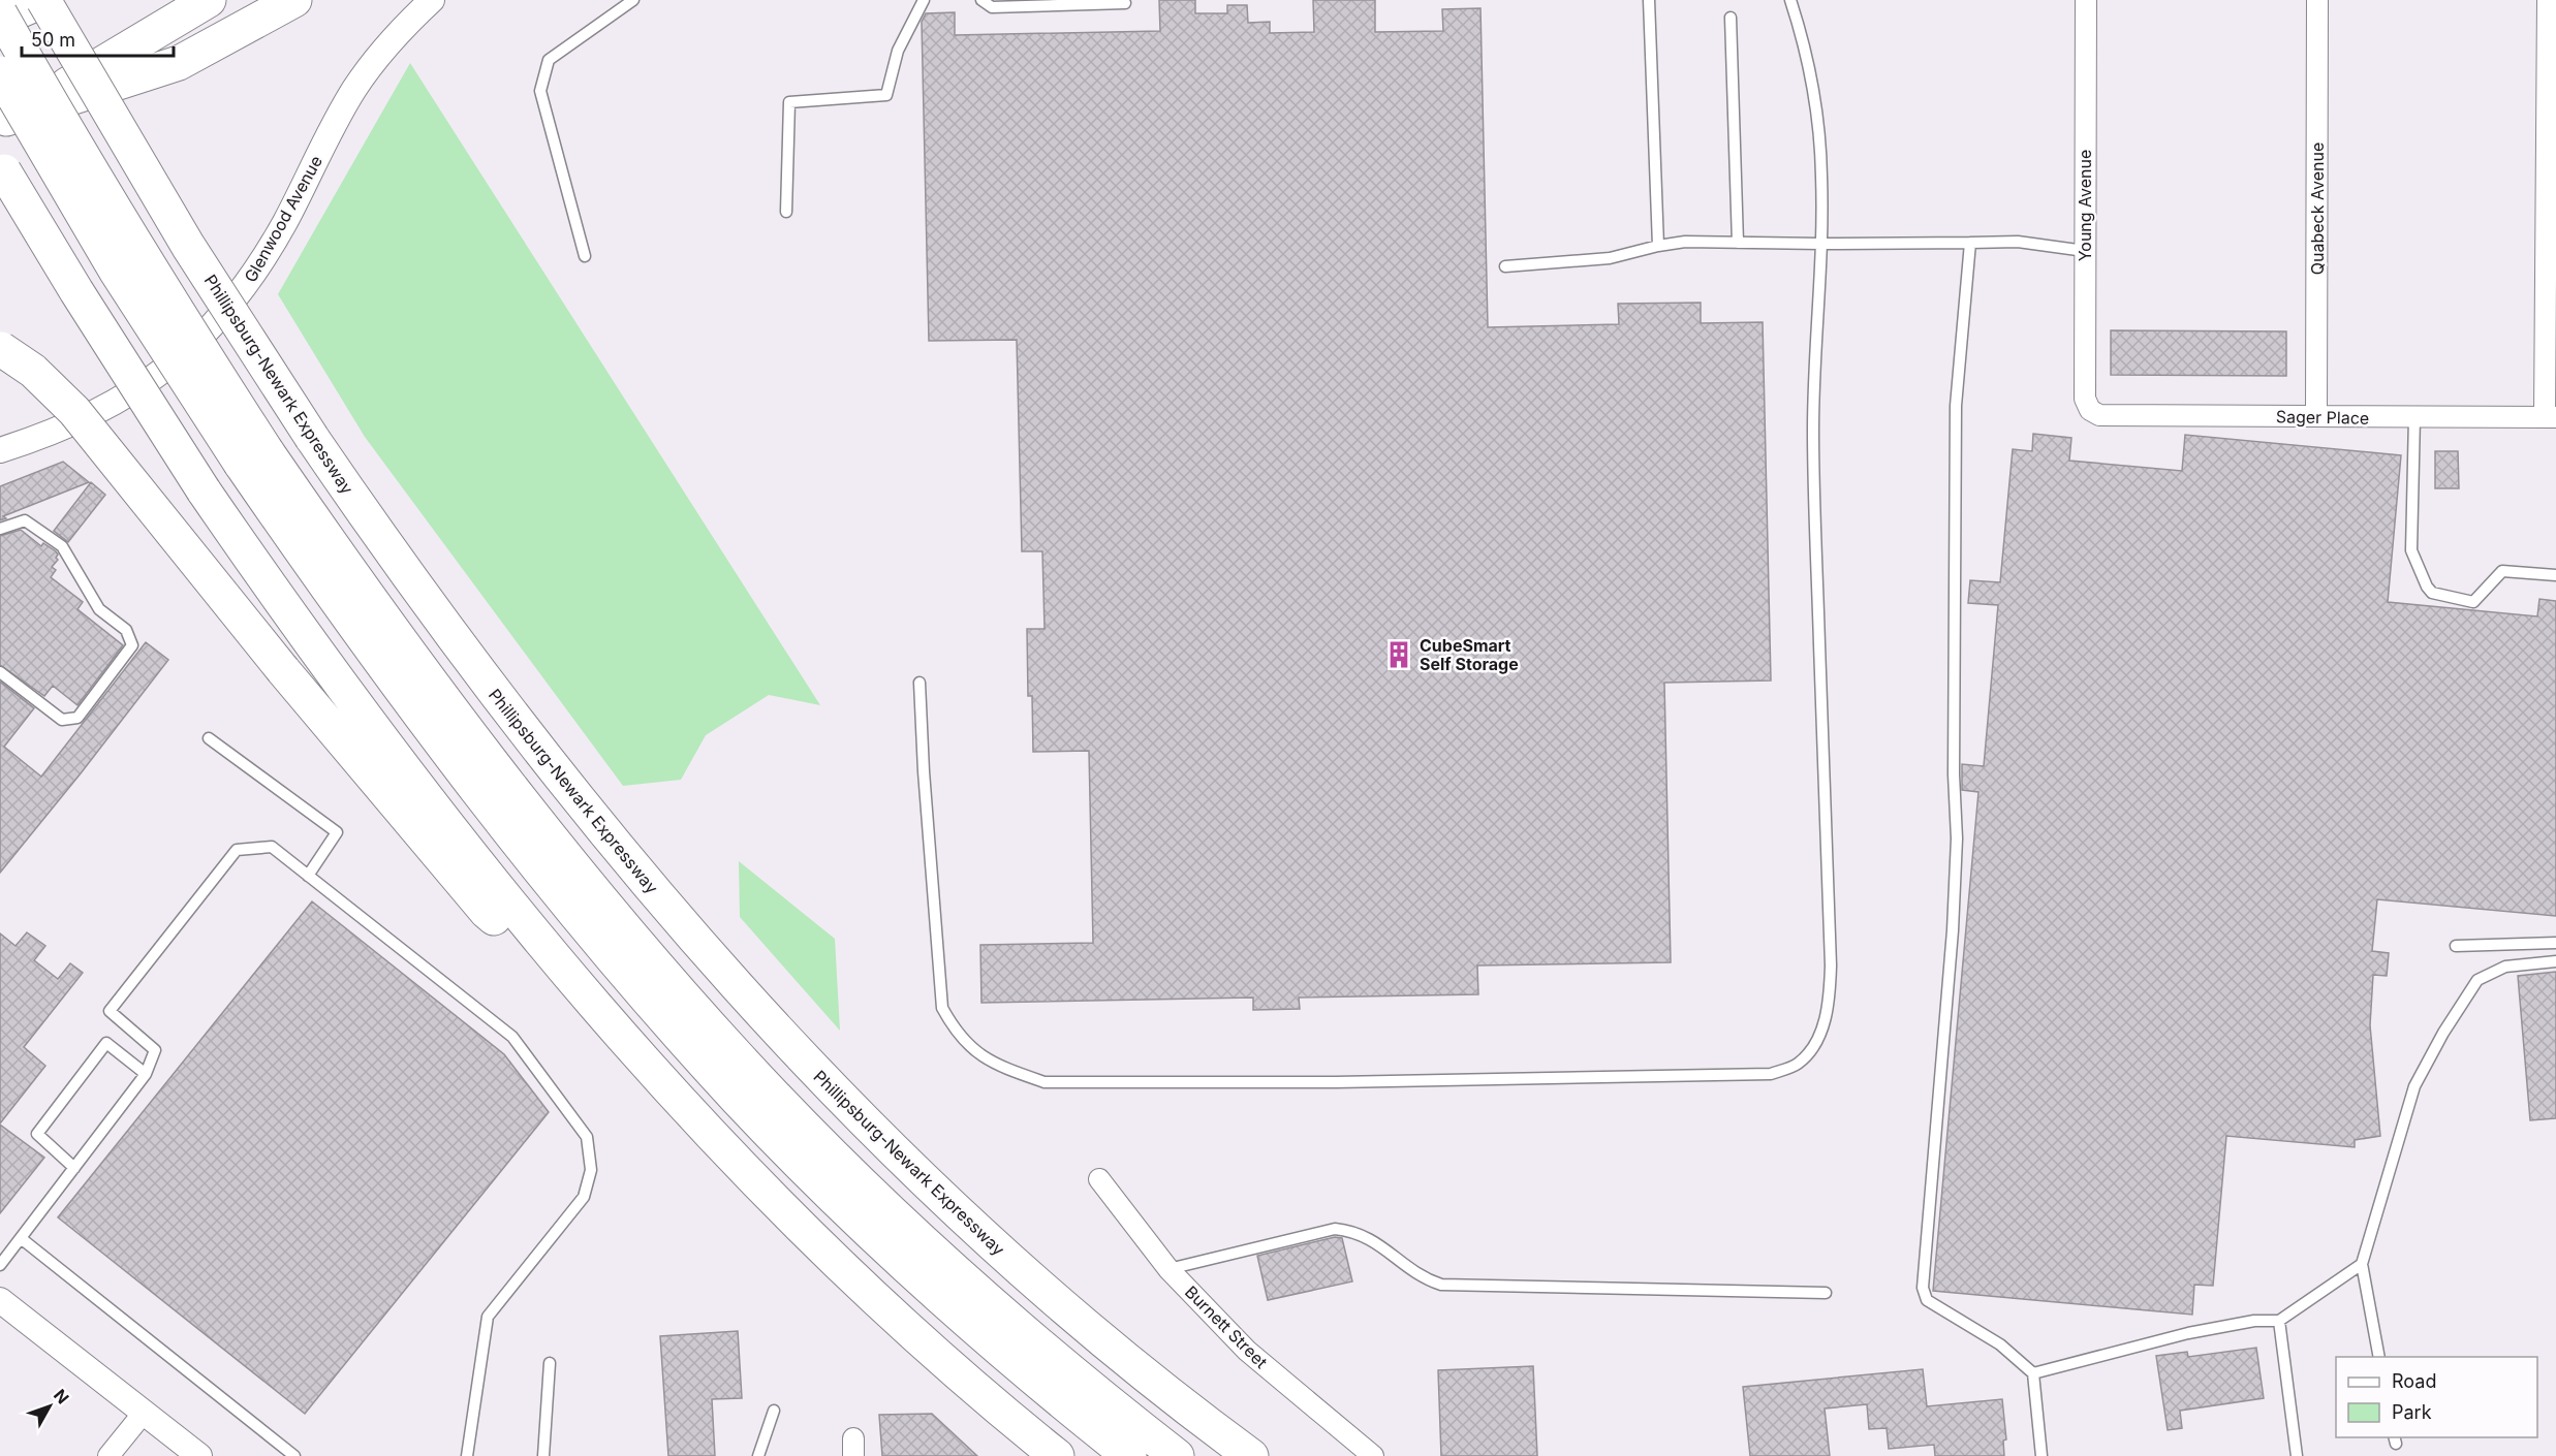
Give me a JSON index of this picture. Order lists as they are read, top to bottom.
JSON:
{
  "streets": {
    "highway": ["Phillipsburg-Newark Expressway"],
    "street": [
      "Young Avenue",
      "Quabeck Avenue",
      "Glenwood Avenue",
      "Sager Place",
      "Burnett Street"
    ]
  },
  "crossings": [
    ["Young Avenue", "Sager Place"],
    ["Quabeck Avenue", "Sager Place"]
  ],
  "places": {
    "building": ["CubeSmart Self Storage"]
  },
  "legend": ["Road", "Park"],
  "scale_bar": "50 m",
  "north": "top right"
}
